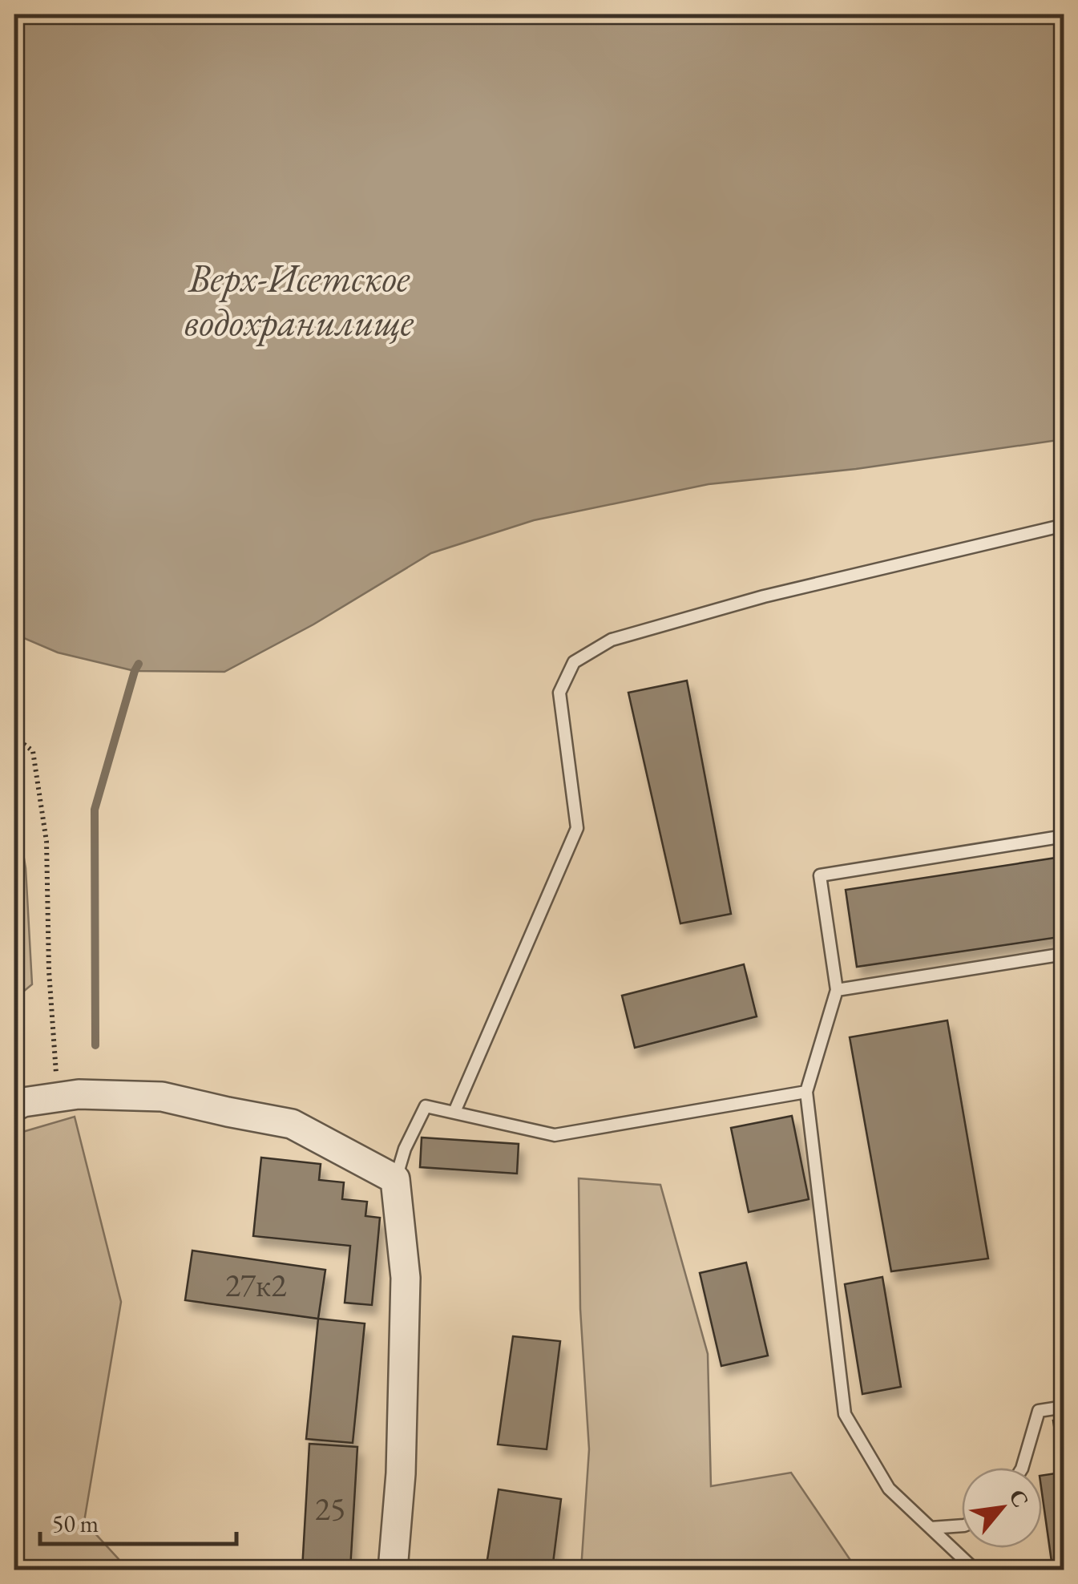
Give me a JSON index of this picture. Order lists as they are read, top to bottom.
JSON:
{
  "water": ["Верх-Исетское водохранилище"],
  "house_numbers": ["27к2", "25"],
  "scale_bar": "50 m",
  "north": "top right"
}
